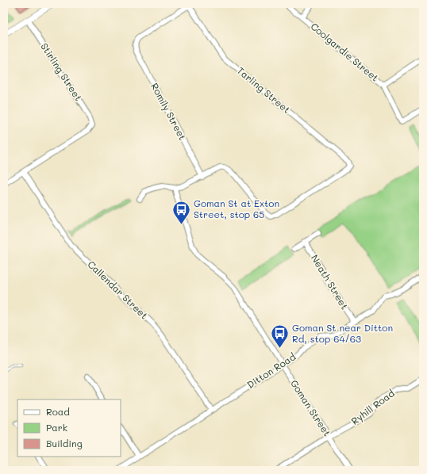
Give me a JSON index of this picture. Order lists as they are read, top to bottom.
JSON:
{
  "streets": {
    "street": [
      "Coolgardie Street",
      "Stirling Street",
      "Tarling Street",
      "Romily Street",
      "Neath Street",
      "Callendar Street",
      "Ditton Road",
      "Ryhill Road",
      "Goman Street"
    ]
  },
  "crossings": [
    ["Stirling Street", "Callendar Street"],
    ["Tarling Street", "Romily Street"],
    ["Neath Street", "Ditton Road"],
    ["Callendar Street", "Ditton Road"],
    ["Ditton Road", "Goman Street"],
    ["Ryhill Road", "Goman Street"]
  ],
  "places": {
    "bus stop": ["Goman St at Exton Street, stop 65", "Goman St near Ditton Rd, stop 64/63"]
  },
  "legend": ["Road", "Park", "Building"]
}
